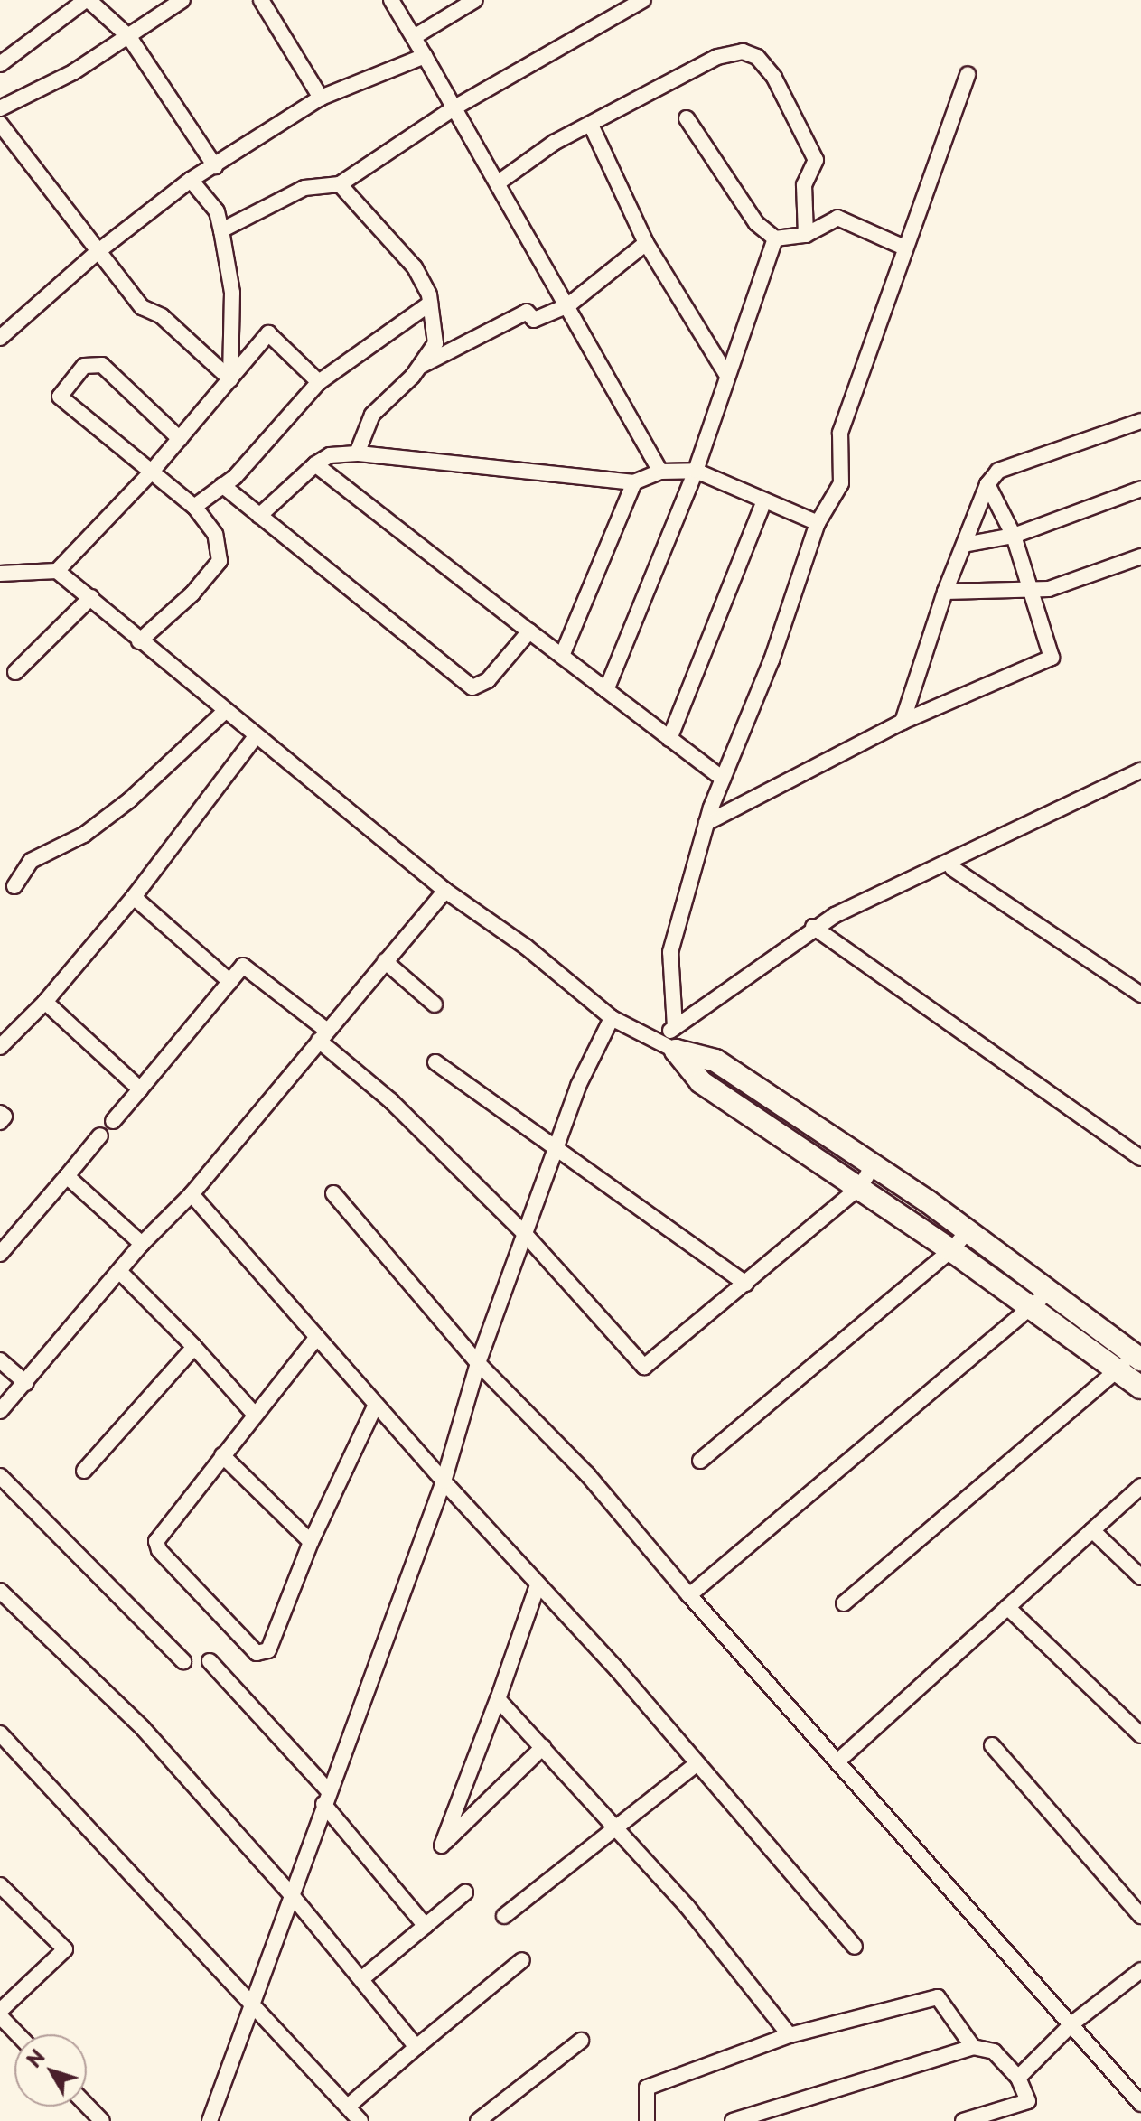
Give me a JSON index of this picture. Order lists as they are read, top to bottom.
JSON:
{
  "north": "top left"
}
